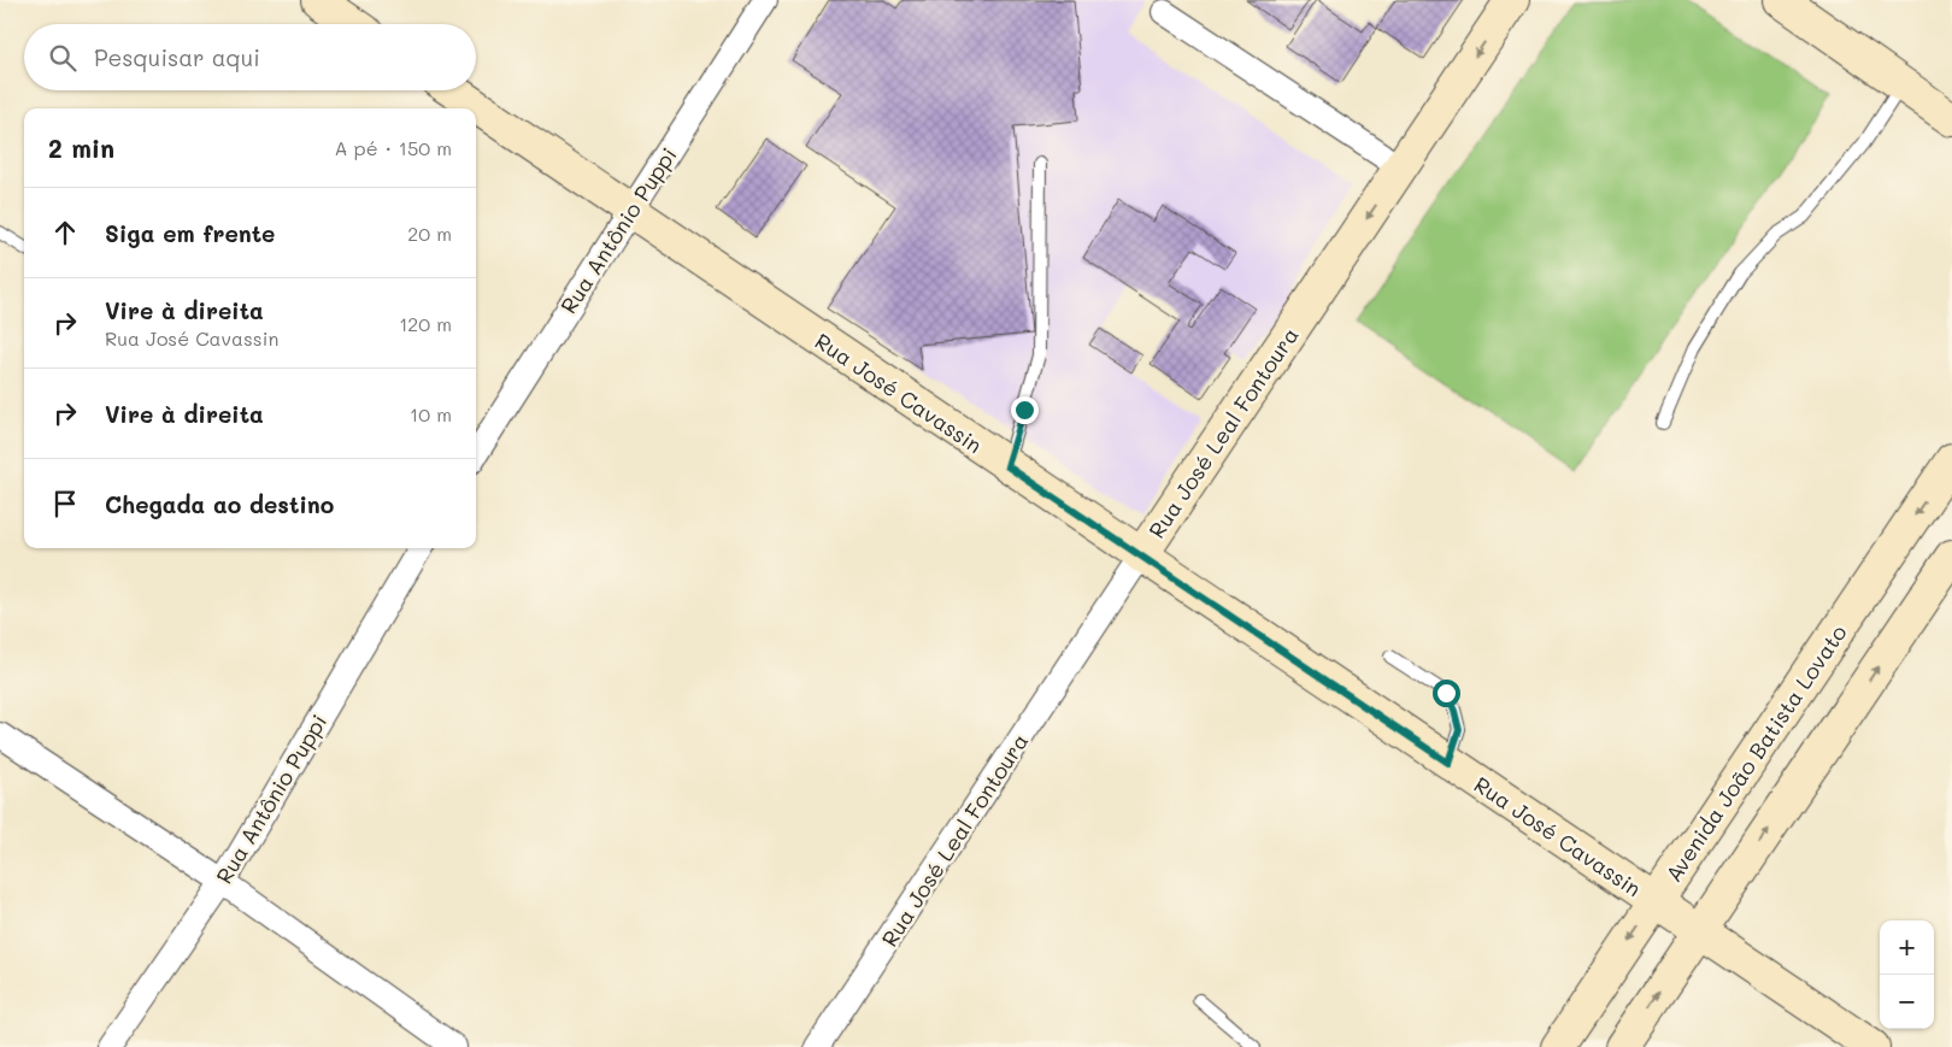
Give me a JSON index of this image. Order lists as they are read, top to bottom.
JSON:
{
  "streets": {
    "street": [
      "Rua Antônio Puppi",
      "Rua José Cavassin",
      "Rua José Leal Fontoura",
      "Avenida João Batista Lovato"
    ]
  },
  "crossings": [
    ["Rua Antônio Puppi", "Rua José Cavassin"],
    ["Rua José Cavassin", "Rua José Leal Fontoura"],
    ["Rua José Cavassin", "Avenida João Batista Lovato"]
  ],
  "one_way": ["Rua José Leal Fontoura"],
  "page": {
    "search": "Pesquisar aqui",
    "heading": ["2 min", "A pé · 150 m"],
    "list": [
      ["Siga em frente", "20 m"],
      ["Vire à direita", "Rua José Cavassin", "120 m"],
      ["Vire à direita", "10 m"],
      "Chegada ao destino"
    ],
    "map_buttons": ["+", "−"]
  }
}
